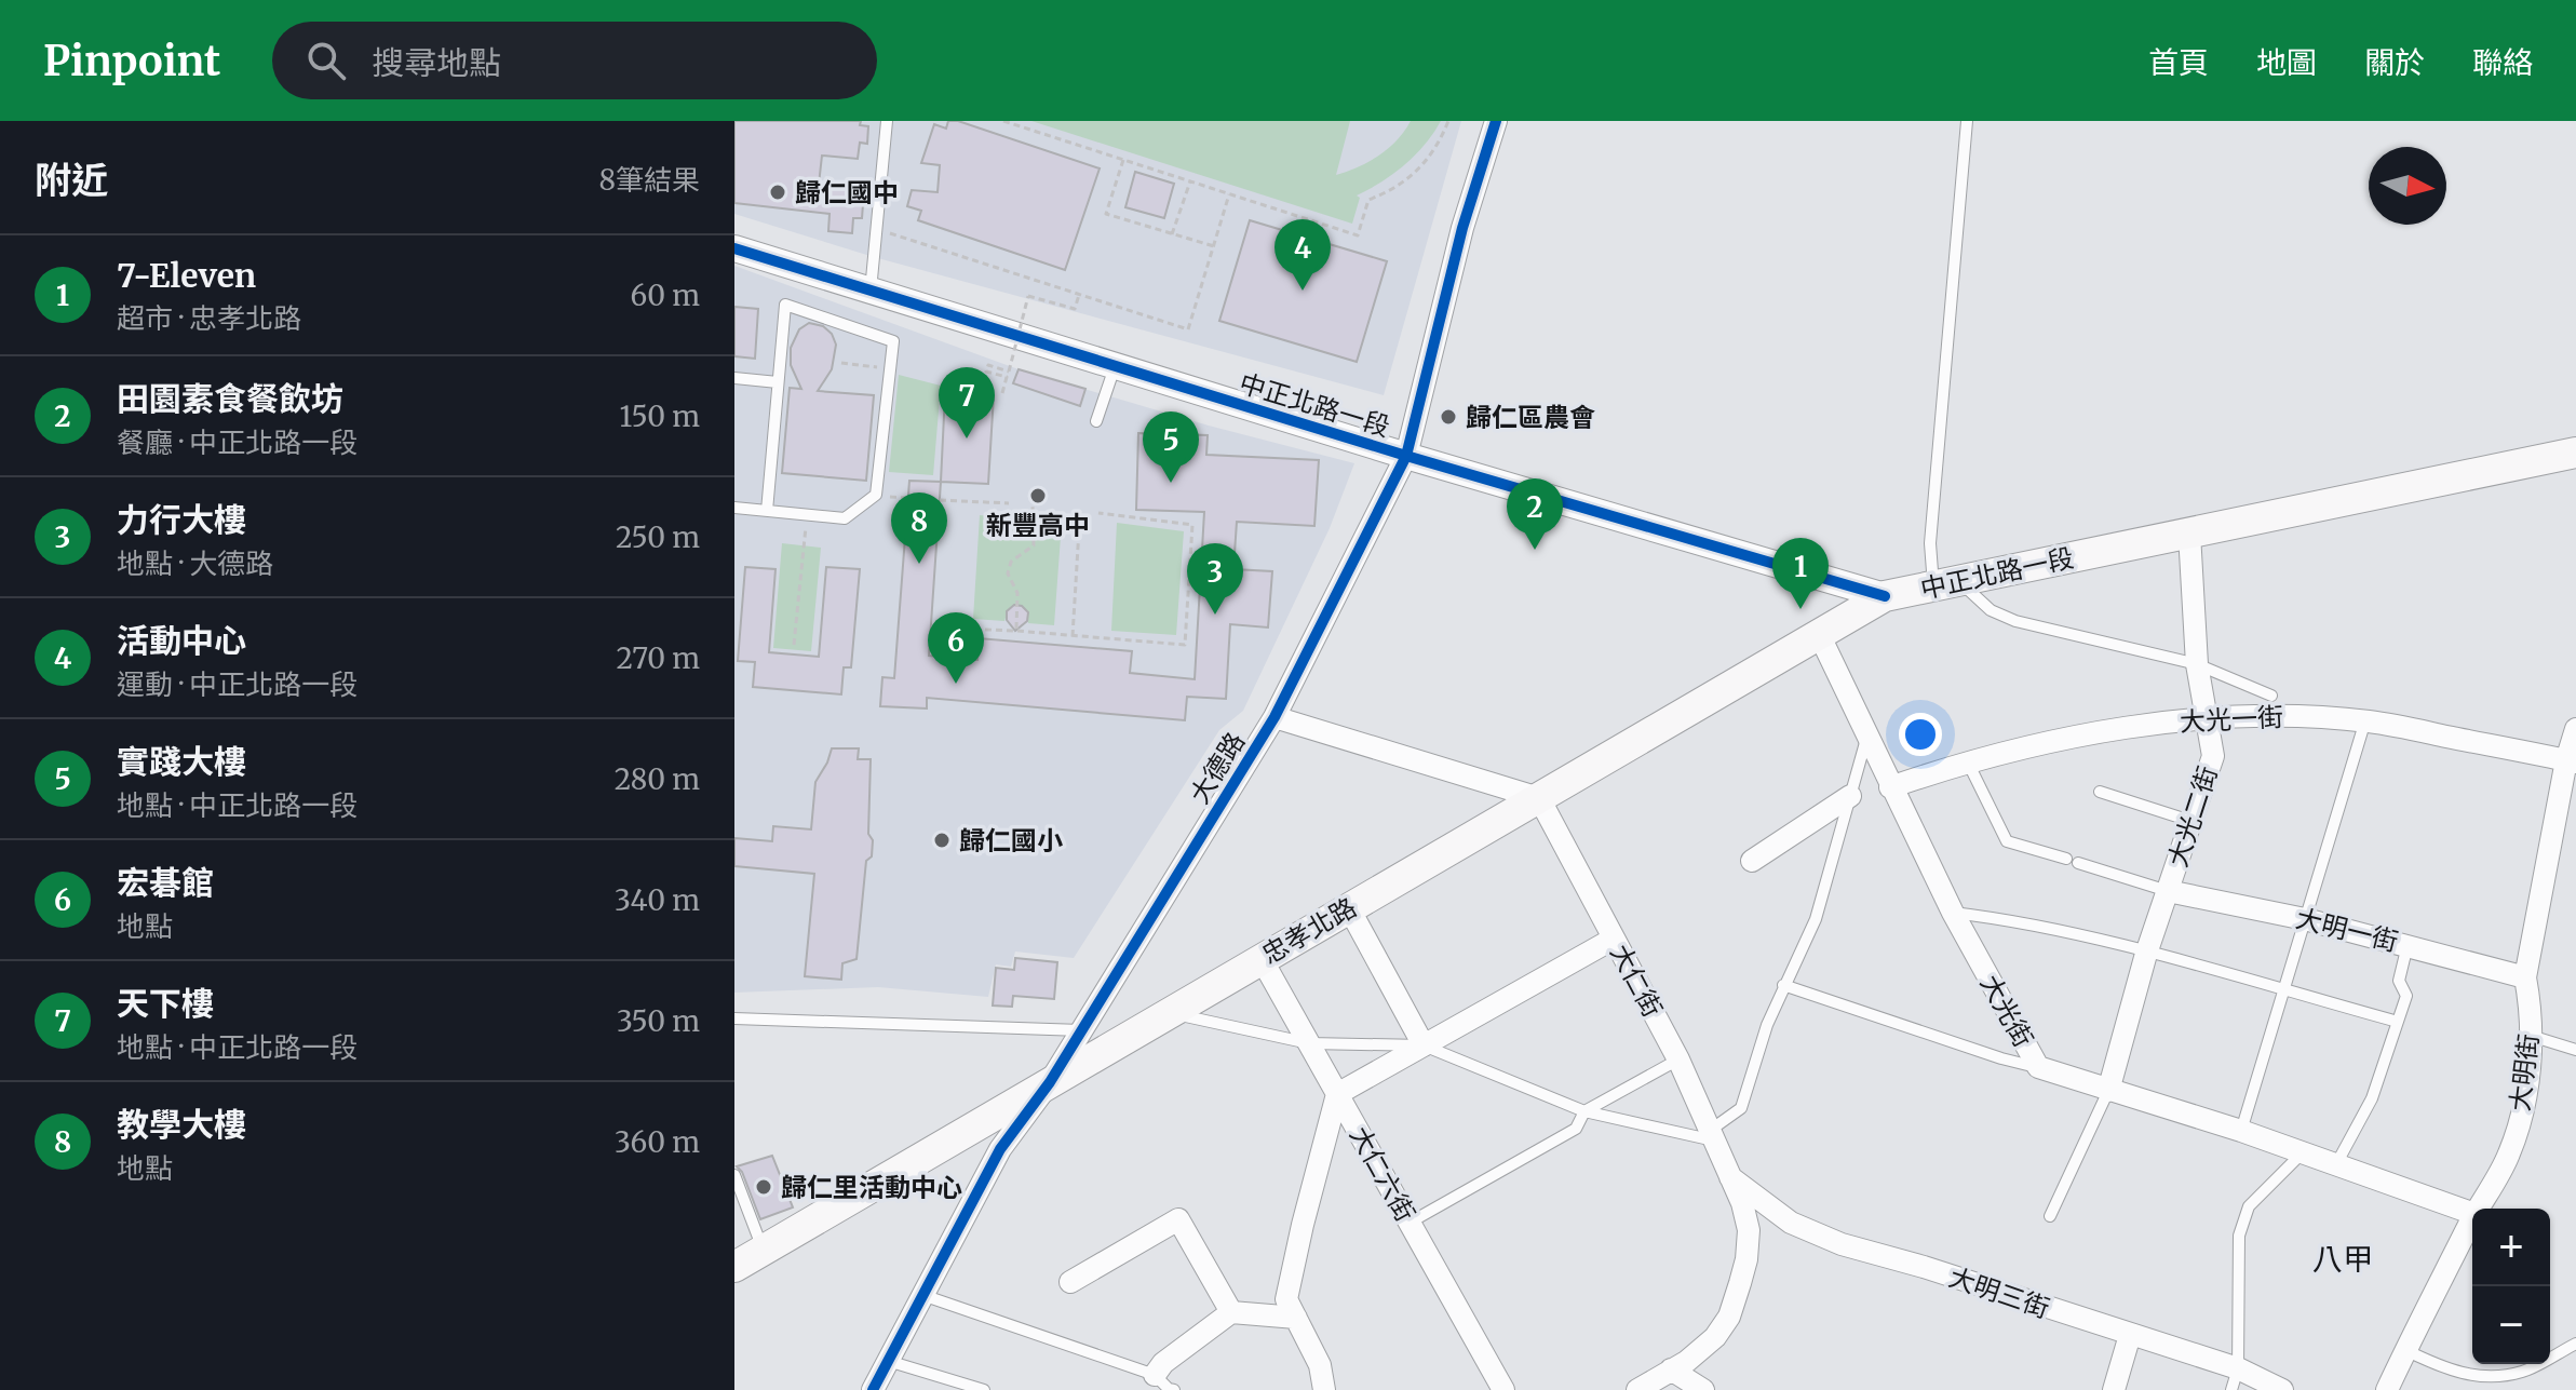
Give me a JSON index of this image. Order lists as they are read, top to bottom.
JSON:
{
  "streets": {
    "main road": ["中正北路一段", "忠孝北路"],
    "street": [
      "大光一街",
      "大德路",
      "大光二街",
      "大明一街",
      "大仁街",
      "大光街",
      "大明街",
      "大仁六街",
      "大明三街"
    ]
  },
  "crossings": [
    ["中正北路一段", "大德路"],
    ["中正北路一段", "大光二街"],
    ["中正北路一段", "忠孝北路"],
    ["大光一街", "大光二街"],
    ["大光一街", "大光街"],
    ["大光一街", "大明街"],
    ["大德路", "忠孝北路"],
    ["大光二街", "大明一街"],
    ["大光二街", "大光街"],
    ["大明一街", "大明街"],
    ["忠孝北路", "大仁街"],
    ["忠孝北路", "大光街"],
    ["忠孝北路", "大仁六街"],
    ["大仁街", "大明三街"]
  ],
  "districts": ["八甲"],
  "places": [
    "歸仁國中",
    "歸仁區農會",
    "新豐高中",
    "歸仁國小",
    "歸仁里活動中心"
  ],
  "north": "right",
  "page": {
    "header": "Pinpoint",
    "search": "搜尋地點",
    "nav": [
      "首頁",
      "地圖",
      "關於",
      "聯絡"
    ],
    "heading": ["附近", "8筆結果"],
    "pins": [
      "4",
      "7",
      "5",
      "2",
      "8",
      "1",
      "3",
      "6"
    ],
    "list": [
      {
        "mark": "1",
        "name": "7-Eleven",
        "note": "超市 · 忠孝北路",
        "value": "60 m"
      },
      {
        "mark": "2",
        "name": "田園素食餐飲坊",
        "note": "餐廳 · 中正北路一段",
        "value": "150 m"
      },
      {
        "mark": "3",
        "name": "力行大樓",
        "note": "地點 · 大德路",
        "value": "250 m"
      },
      {
        "mark": "4",
        "name": "活動中心",
        "note": "運動 · 中正北路一段",
        "value": "270 m"
      },
      {
        "mark": "5",
        "name": "實踐大樓",
        "note": "地點 · 中正北路一段",
        "value": "280 m"
      },
      {
        "mark": "6",
        "name": "宏碁館",
        "note": "地點",
        "value": "340 m"
      },
      {
        "mark": "7",
        "name": "天下樓",
        "note": "地點 · 中正北路一段",
        "value": "350 m"
      },
      {
        "mark": "8",
        "name": "教學大樓",
        "note": "地點",
        "value": "360 m"
      }
    ],
    "map_buttons": ["+", "−"]
  }
}
